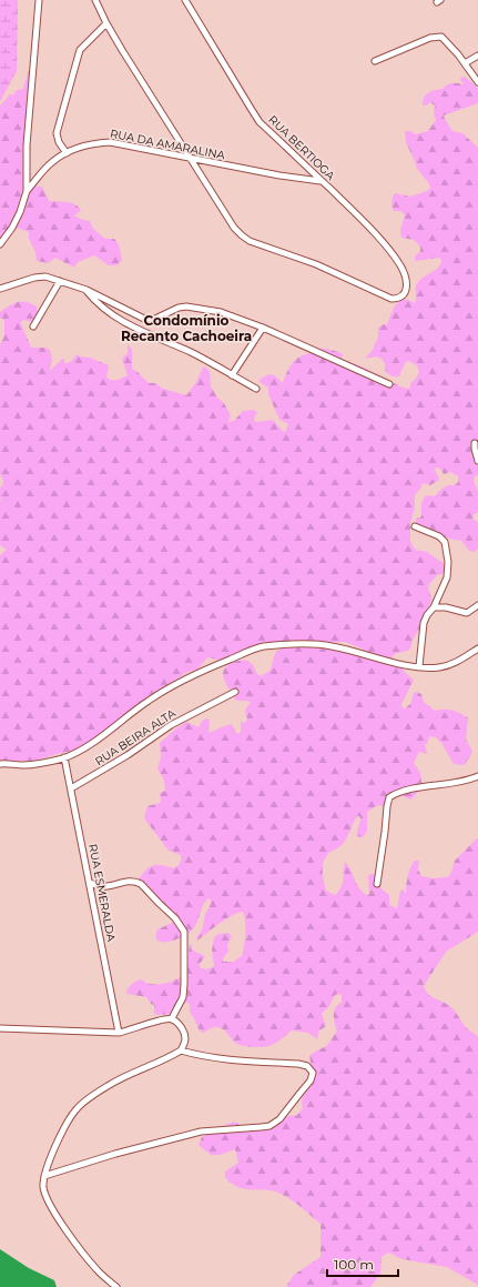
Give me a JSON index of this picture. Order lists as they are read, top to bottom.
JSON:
{
  "streets": {
    "street": [
      "RUA DA AMARALINA",
      "RUA BERTIOGA",
      "RUA BEIRA ALTA",
      "RUA ESMERALDA"
    ]
  },
  "crossings": [
    ["RUA DA AMARALINA", "RUA BERTIOGA"],
    ["RUA BEIRA ALTA", "RUA ESMERALDA"]
  ],
  "districts": ["Condomínio Recanto Cachoeira"],
  "scale_bar": "100 m"
}
